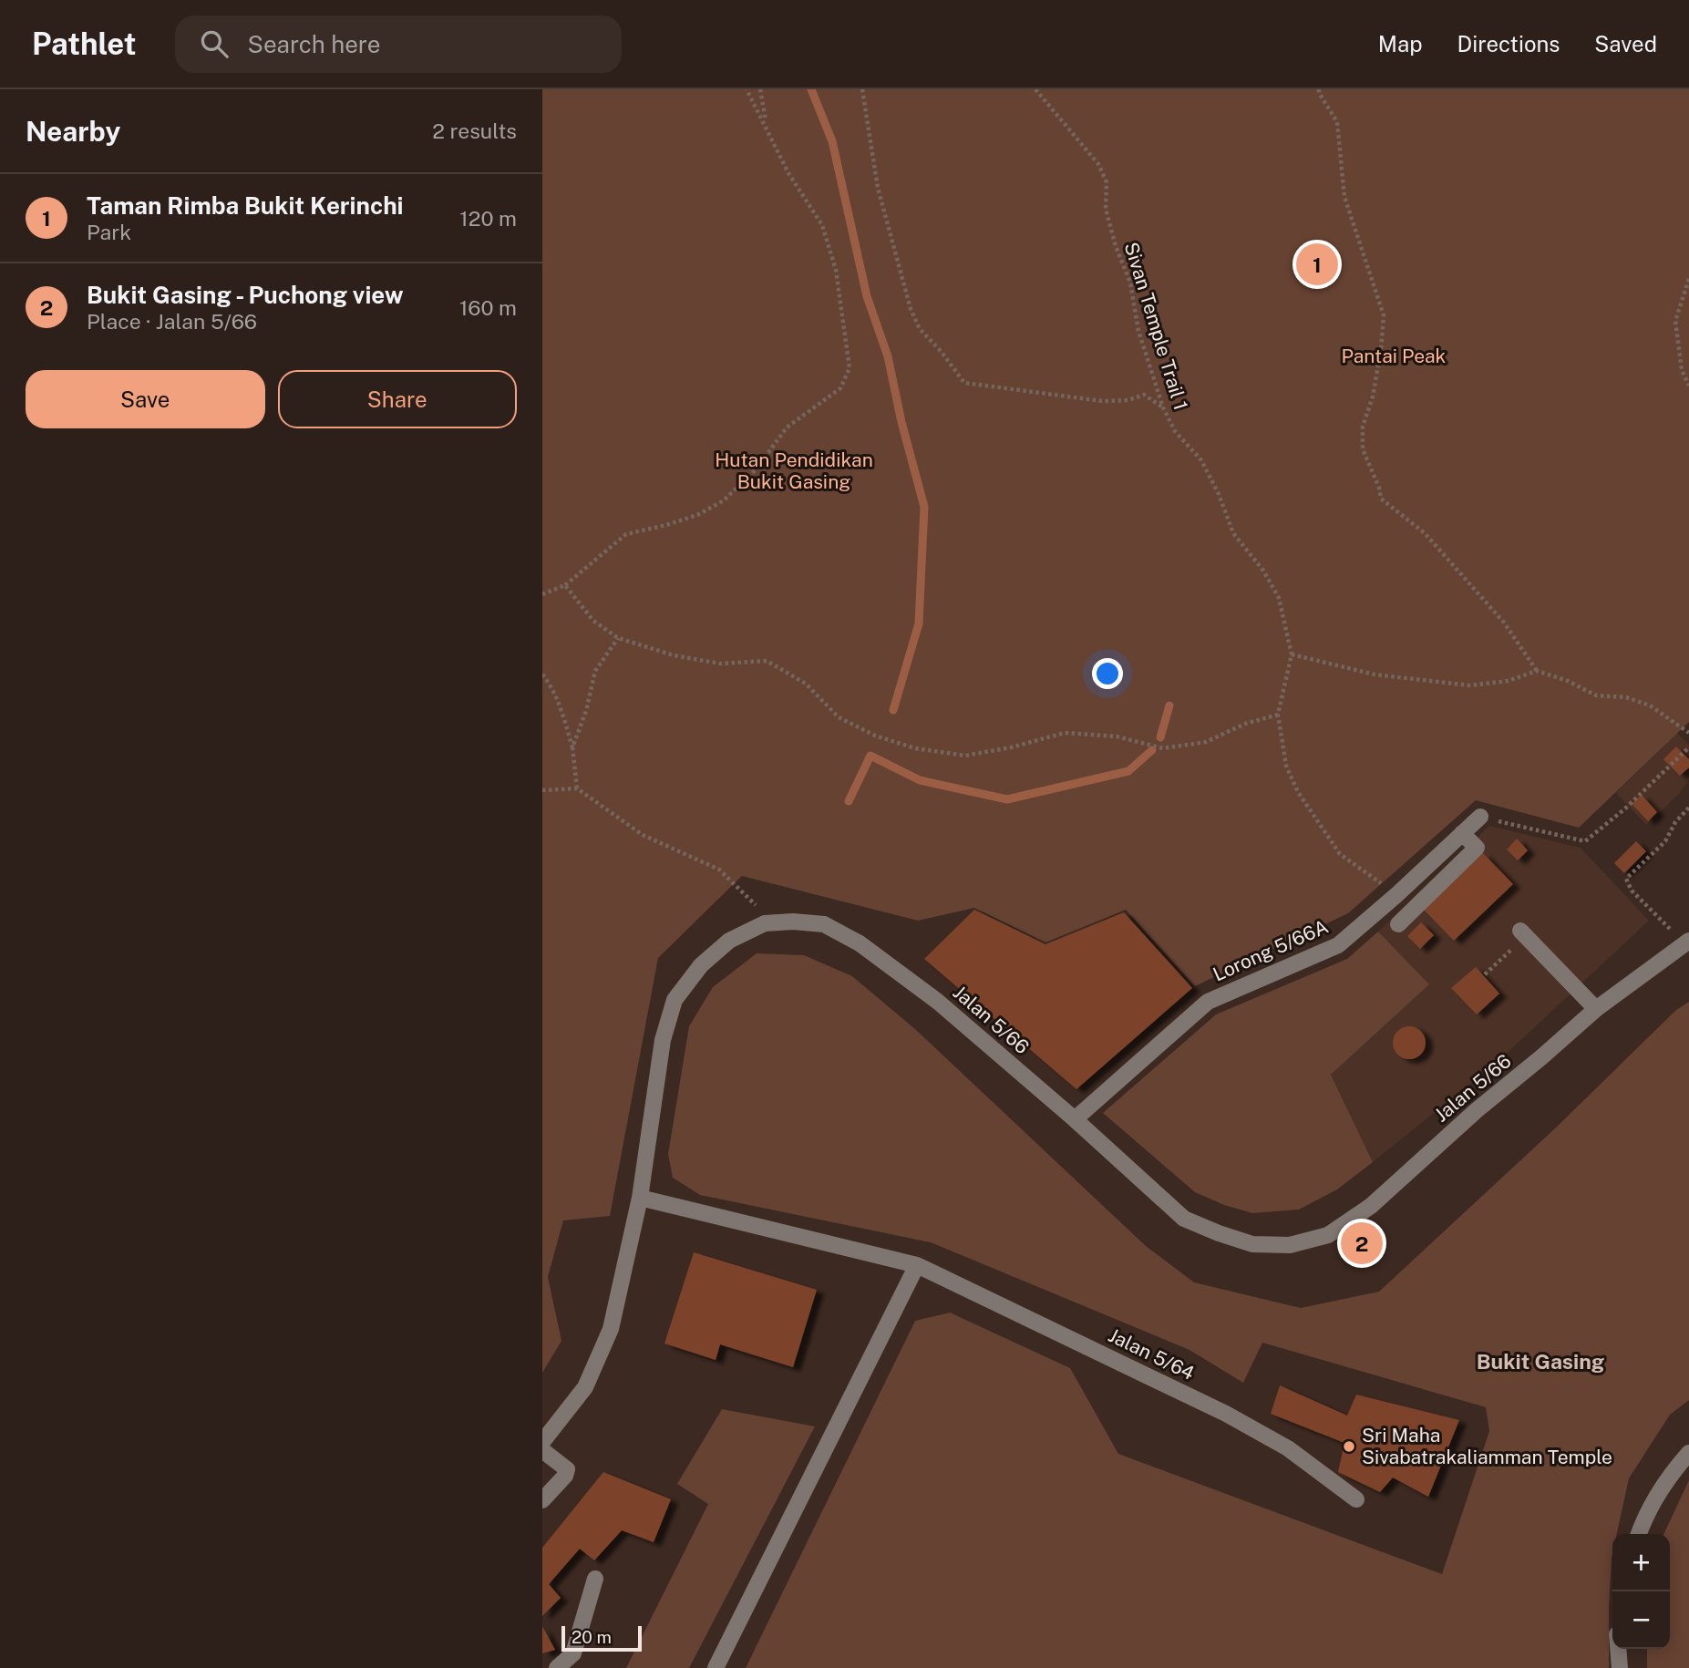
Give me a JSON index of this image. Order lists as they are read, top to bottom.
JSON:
{
  "streets": {
    "street": ["Lorong 5/66A", "Jalan 5/66", "Jalan 5/64"],
    "path": ["Sivan Temple Trail 1"]
  },
  "crossings": [
    ["Lorong 5/66A", "Jalan 5/66"],
    ["Jalan 5/66", "Jalan 5/64"]
  ],
  "districts": ["Bukit Gasing"],
  "parks": ["Pantai Peak", "Hutan Pendidikan Bukit Gasing"],
  "places": ["Sri Maha Sivabatrakaliamman Temple"],
  "scale_bar": "20 m",
  "page": {
    "header": "Pathlet",
    "search": "Search here",
    "nav": ["Map", "Directions", "Saved"],
    "heading": ["Nearby", "2 results"],
    "list": [
      {
        "mark": "1",
        "name": "Taman Rimba Bukit Kerinchi",
        "note": "Park",
        "value": "120 m"
      },
      {
        "mark": "2",
        "name": "Bukit Gasing - Puchong view",
        "note": "Place · Jalan 5/66",
        "value": "160 m"
      }
    ],
    "pins": ["1", "2"],
    "buttons": ["Save", "Share"],
    "map_buttons": ["+", "−"],
    "scale": "20 m"
  }
}
